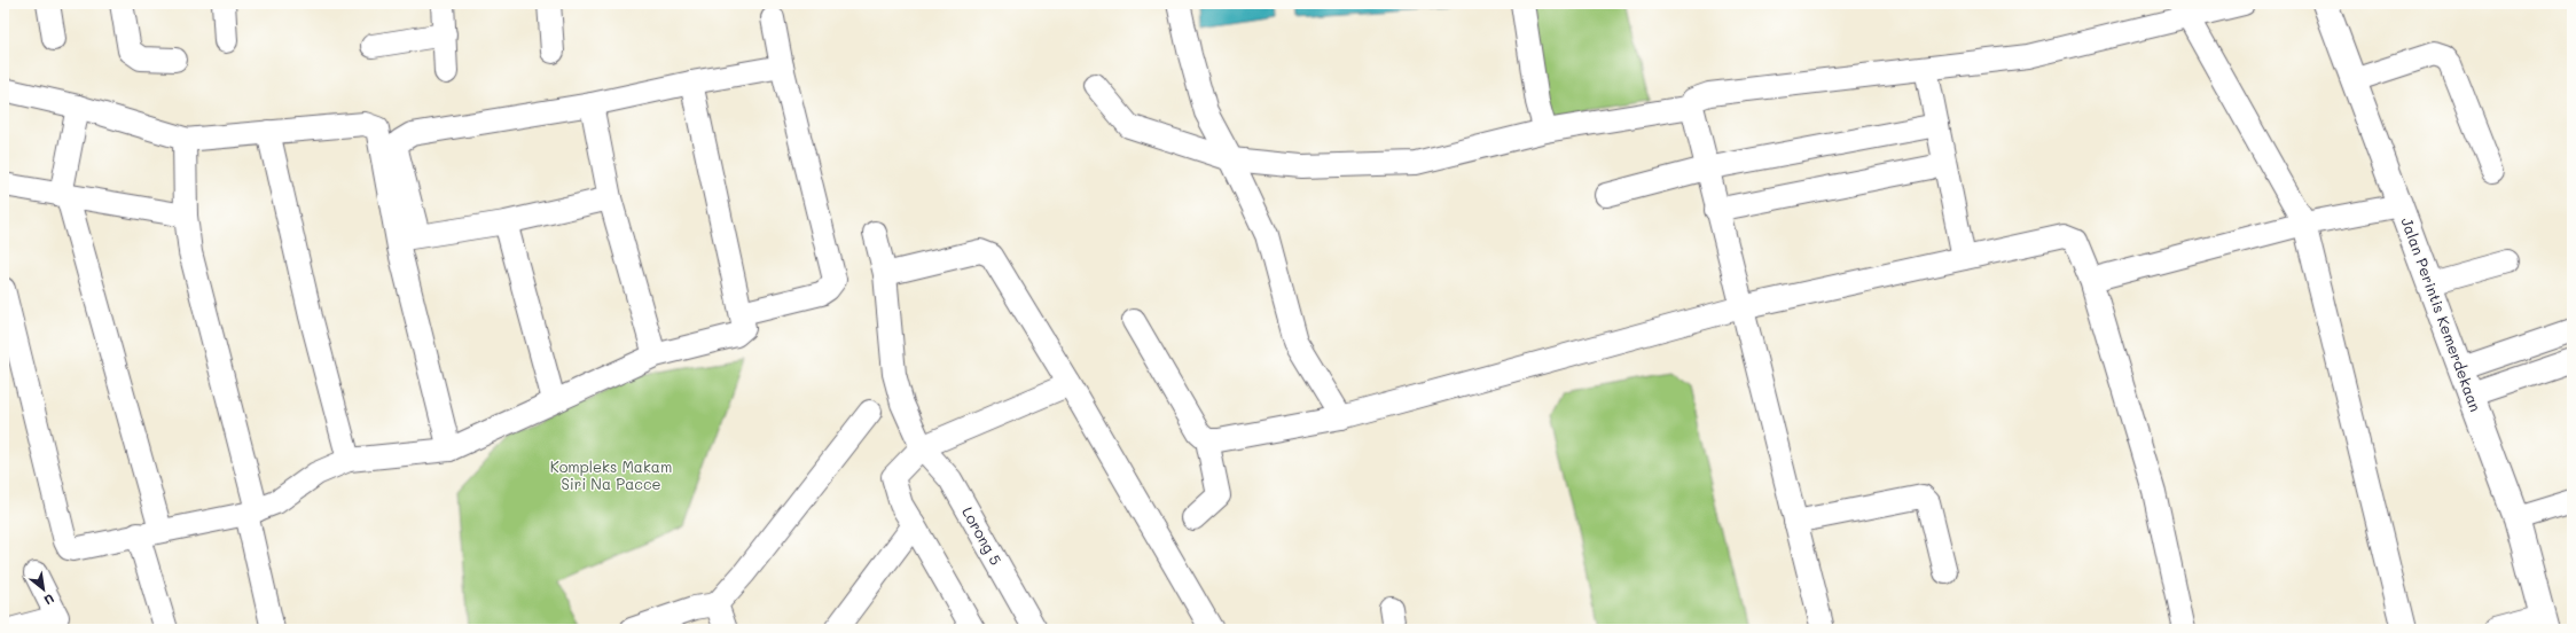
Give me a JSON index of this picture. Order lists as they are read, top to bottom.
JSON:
{
  "streets": {
    "highway": ["Jalan Perintis Kemerdekaan"],
    "street": ["Lorong 5"]
  },
  "parks": ["Kompleks Makam Siri Na Pacce"],
  "north": "bottom right"
}
